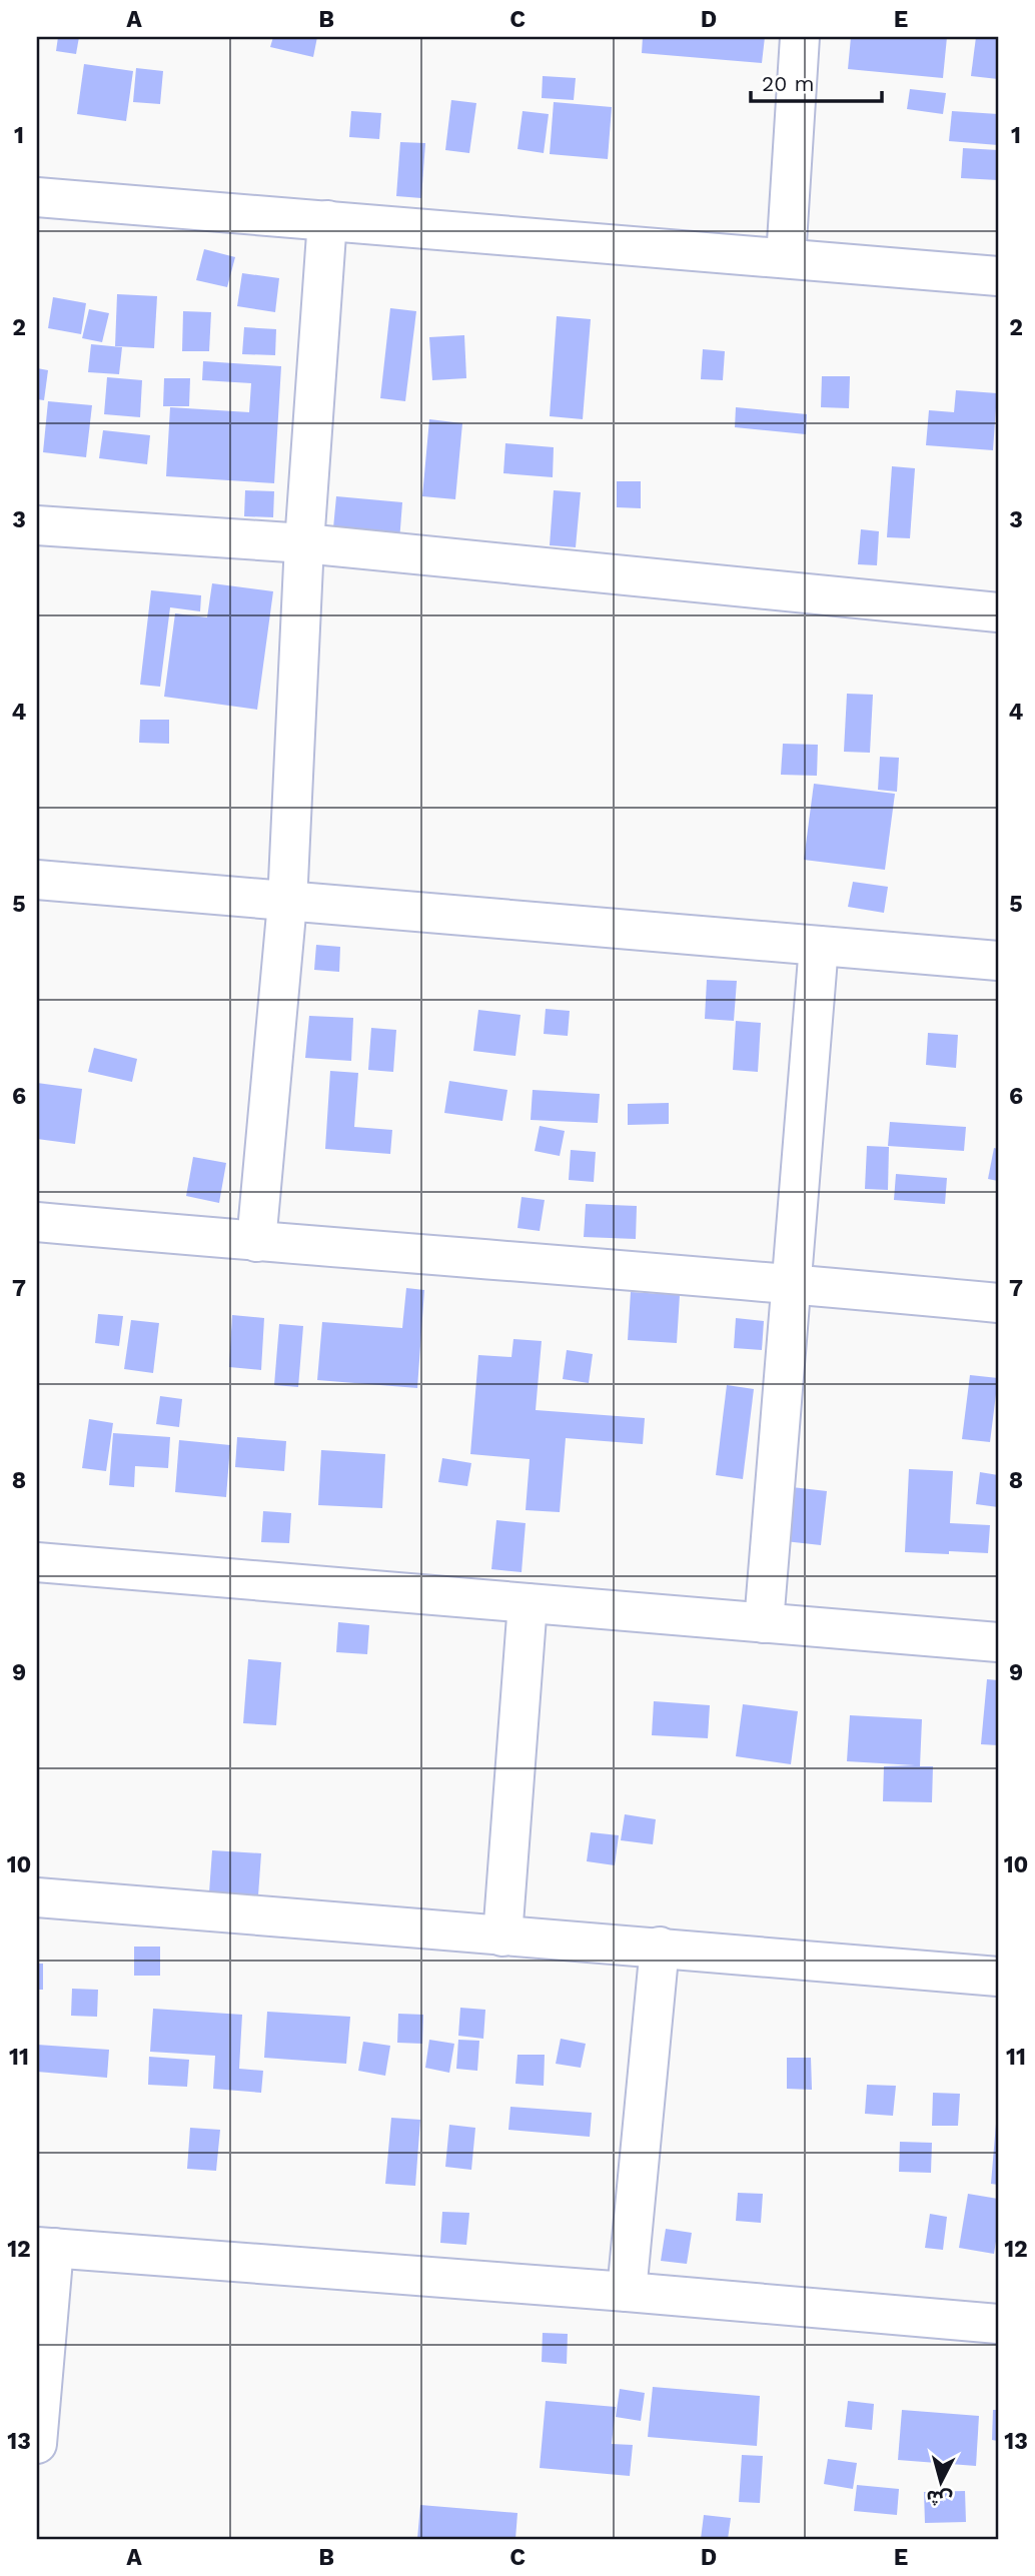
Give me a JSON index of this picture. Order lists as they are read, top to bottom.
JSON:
{
  "scale_bar": "20 m",
  "north": "bottom",
  "grid": {
    "columns": [
      "A",
      "B",
      "C",
      "D",
      "E"
    ],
    "rows": [
      "1",
      "2",
      "3",
      "4",
      "5",
      "6",
      "7",
      "8",
      "9",
      "10",
      "11",
      "12",
      "13"
    ]
  }
}
